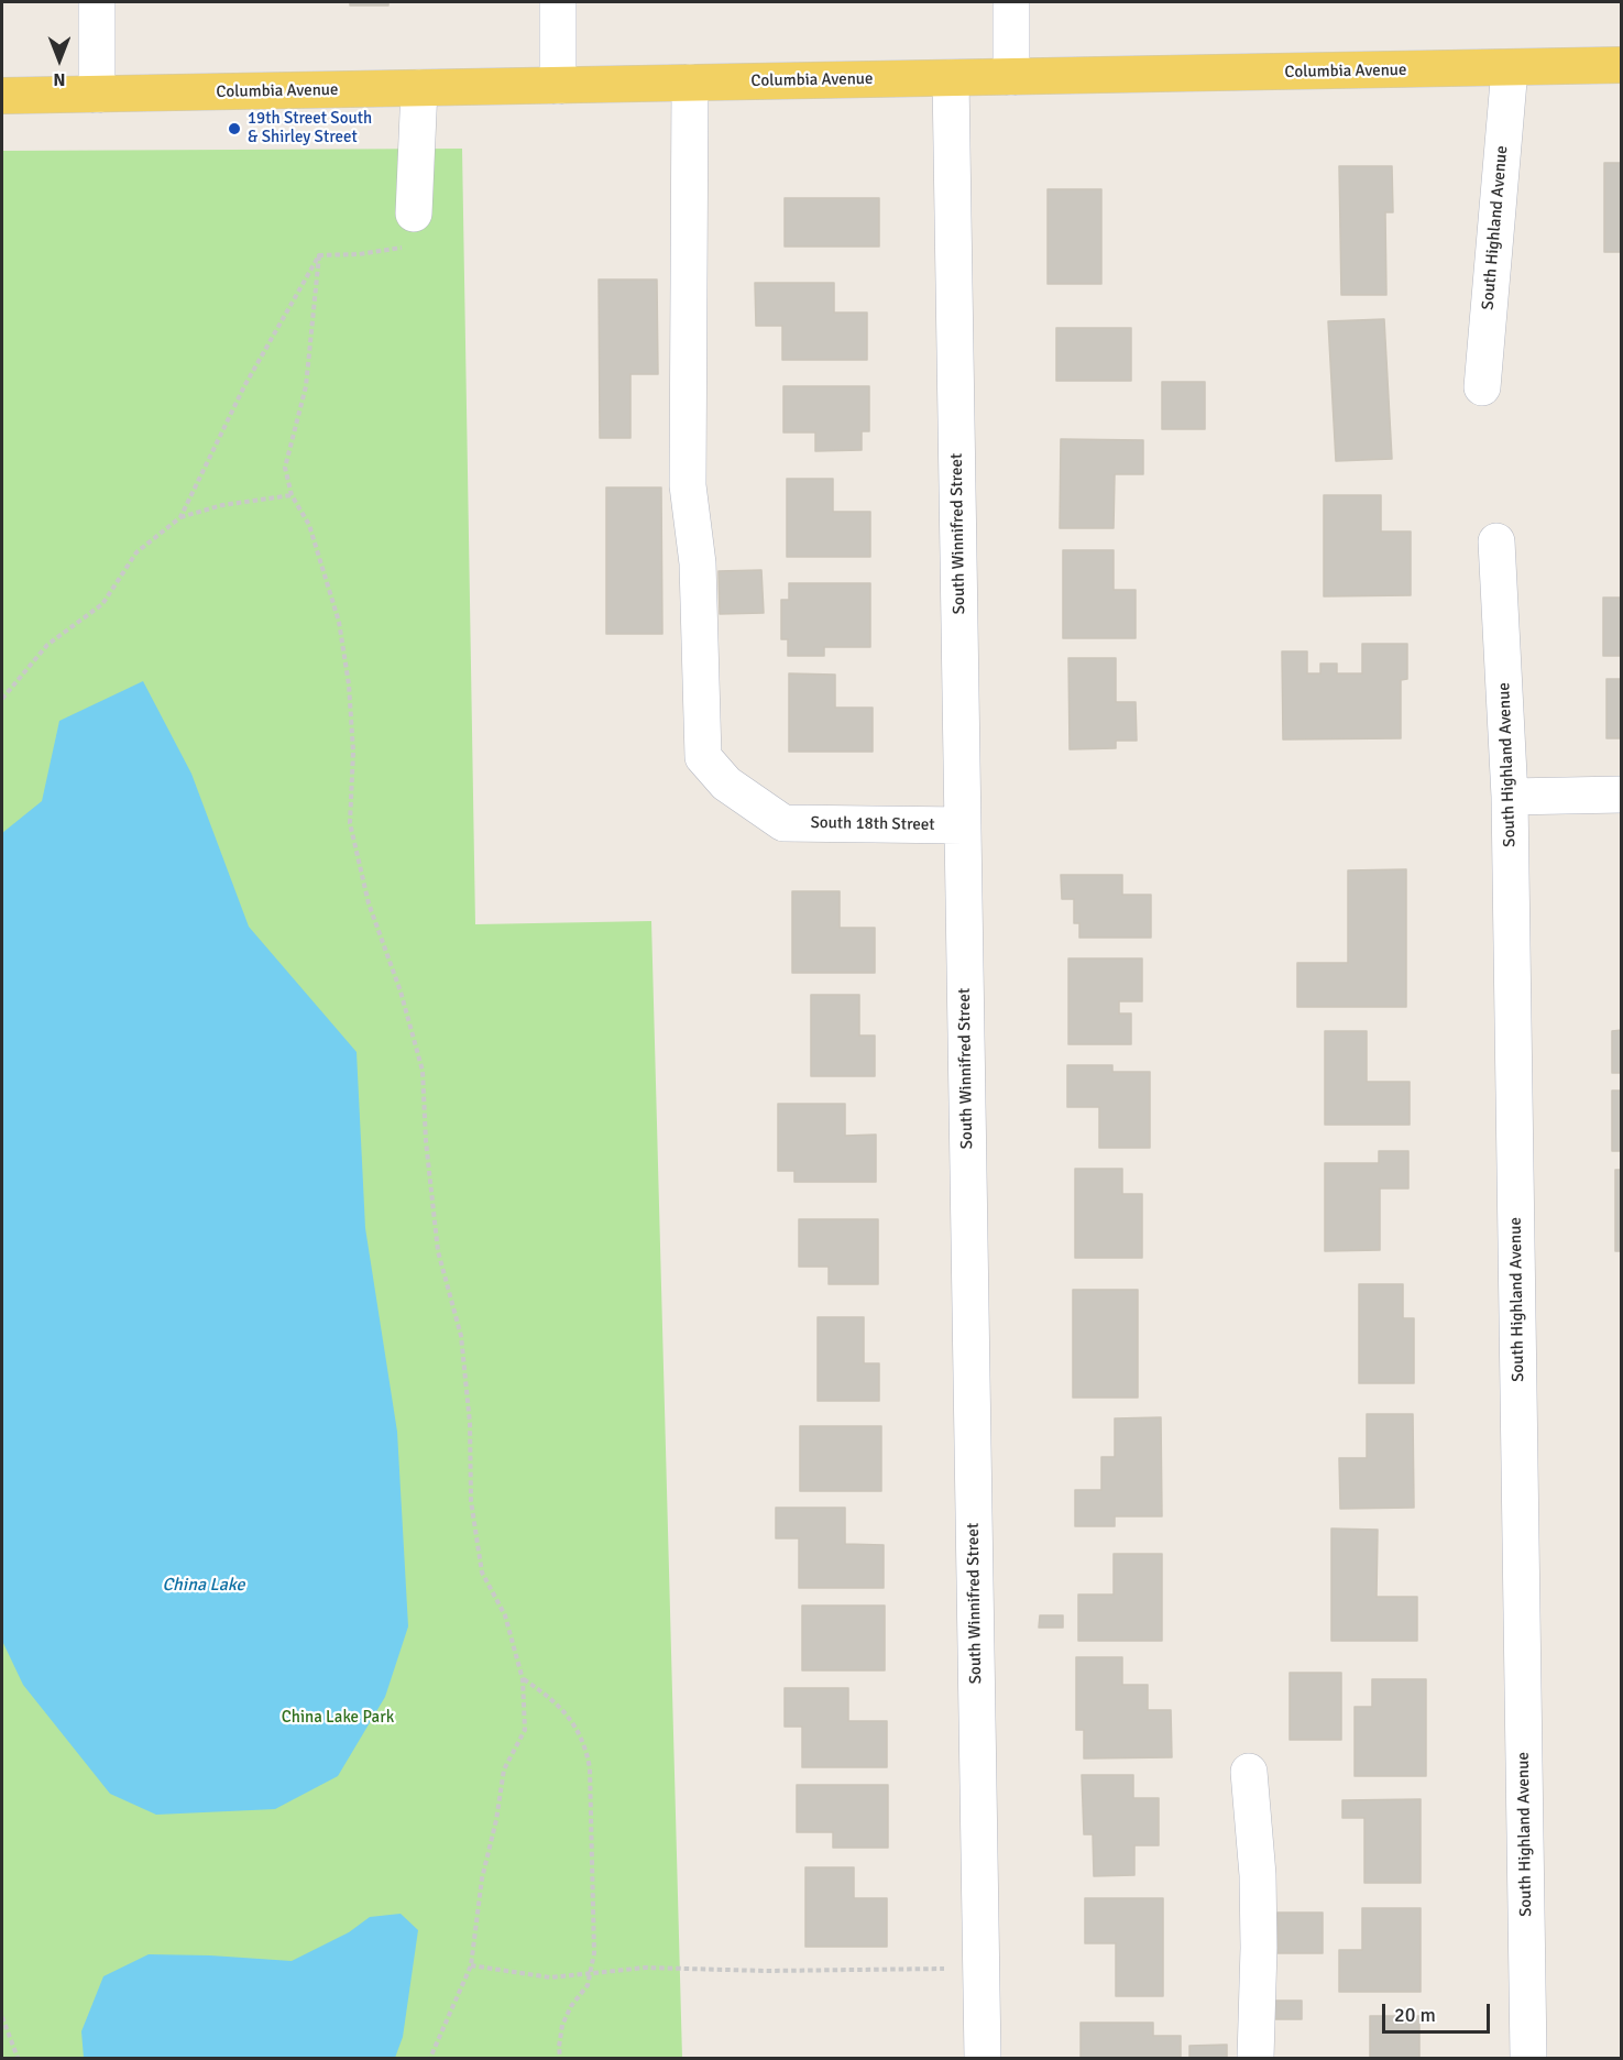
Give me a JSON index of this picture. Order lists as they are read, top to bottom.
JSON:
{
  "streets": {
    "main road": ["Columbia Avenue"],
    "street": ["South Highland Avenue", "South Winnifred Street", "South 18th Street"]
  },
  "crossings": [
    ["Columbia Avenue", "South Highland Avenue"],
    ["Columbia Avenue", "South Winnifred Street"],
    ["Columbia Avenue", "South 18th Street"],
    ["South Winnifred Street", "South 18th Street"]
  ],
  "water": ["China Lake"],
  "parks": ["China Lake Park"],
  "places": ["19th Street South & Shirley Street"],
  "scale_bar": "20 m",
  "north": "bottom"
}
